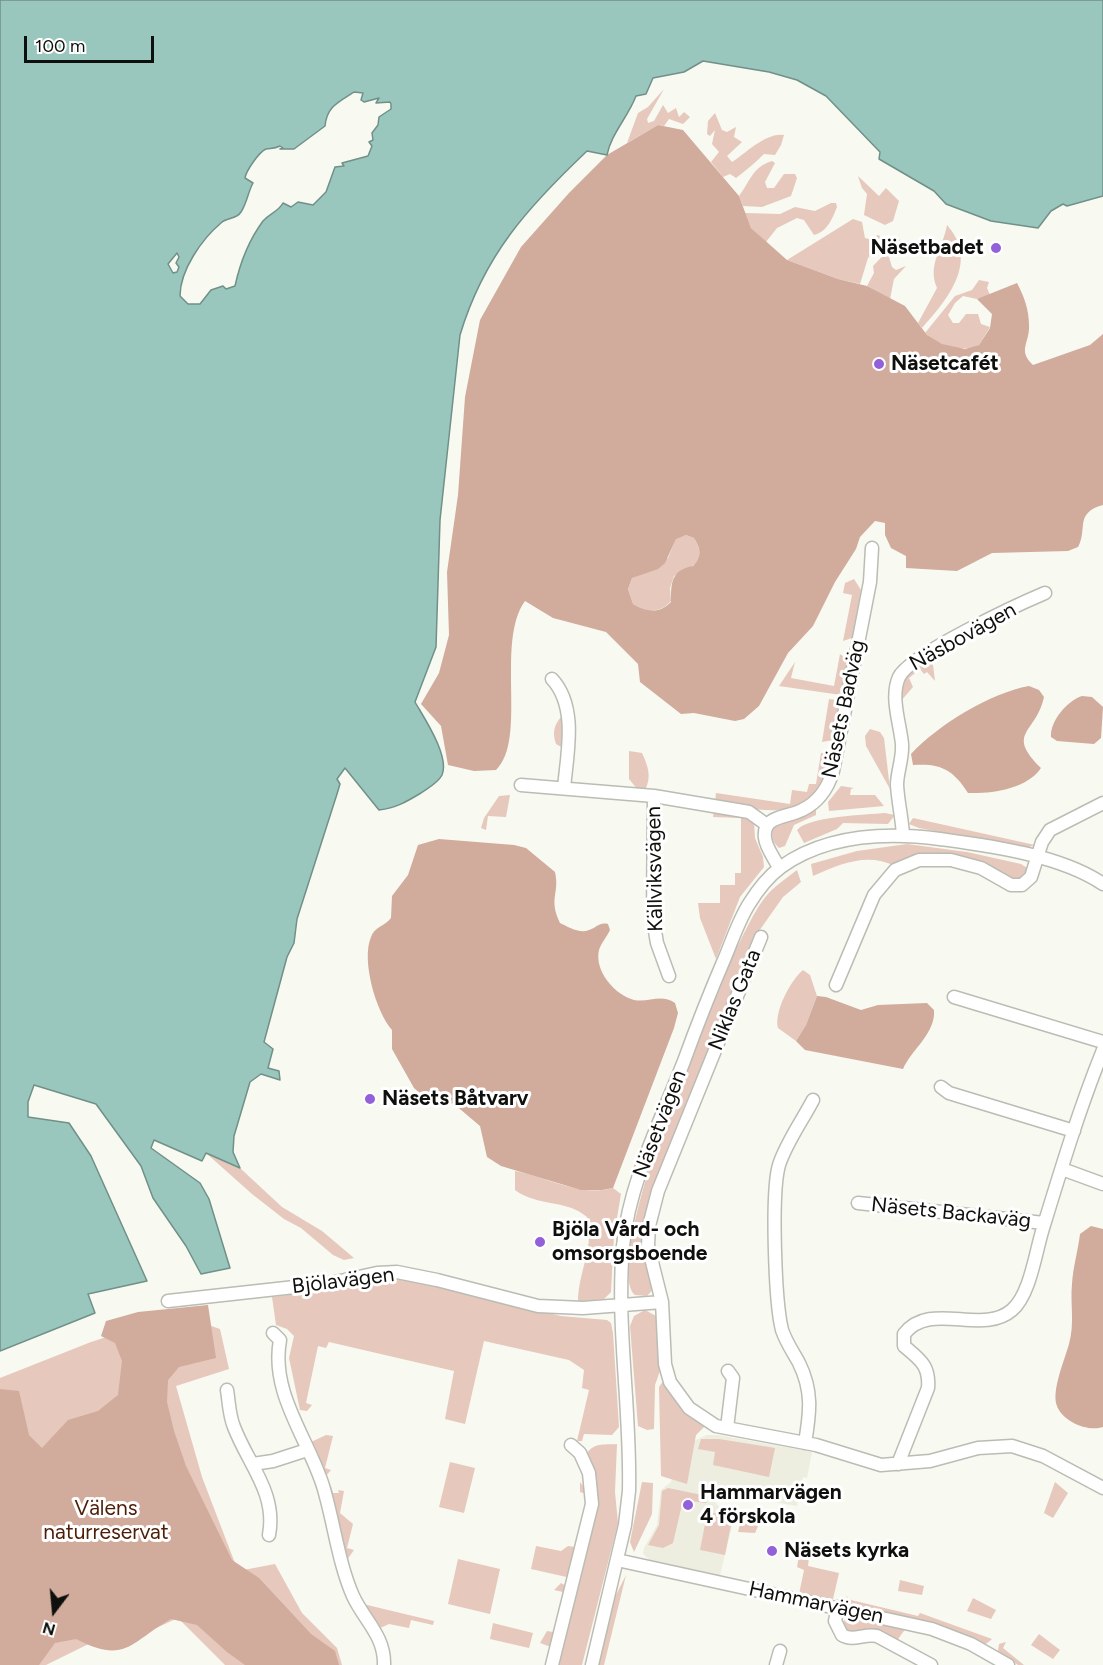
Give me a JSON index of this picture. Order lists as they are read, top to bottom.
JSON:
{
  "streets": {
    "street": [
      "Näsbovägen",
      "Näsets Badväg",
      "Källviksvägen",
      "Niklas Gata",
      "Näsetvägen",
      "Näsets Backaväg",
      "Bjölavägen",
      "Hammarvägen"
    ]
  },
  "crossings": [
    ["Näsbovägen", "Näsetvägen"],
    ["Näsets Badväg", "Källviksvägen"],
    ["Niklas Gata", "Näsets Backaväg"],
    ["Niklas Gata", "Bjölavägen"],
    ["Näsetvägen", "Bjölavägen"],
    ["Näsetvägen", "Hammarvägen"]
  ],
  "parks": ["Välens naturreservat"],
  "places": [
    "Näsetbadet",
    "Näsetcafét",
    "Näsets Båtvarv",
    "Bjöla Vård- och omsorgsboende",
    "Hammarvägen 4 förskola",
    "Näsets kyrka"
  ],
  "scale_bar": "100 m",
  "north": "bottom"
}
